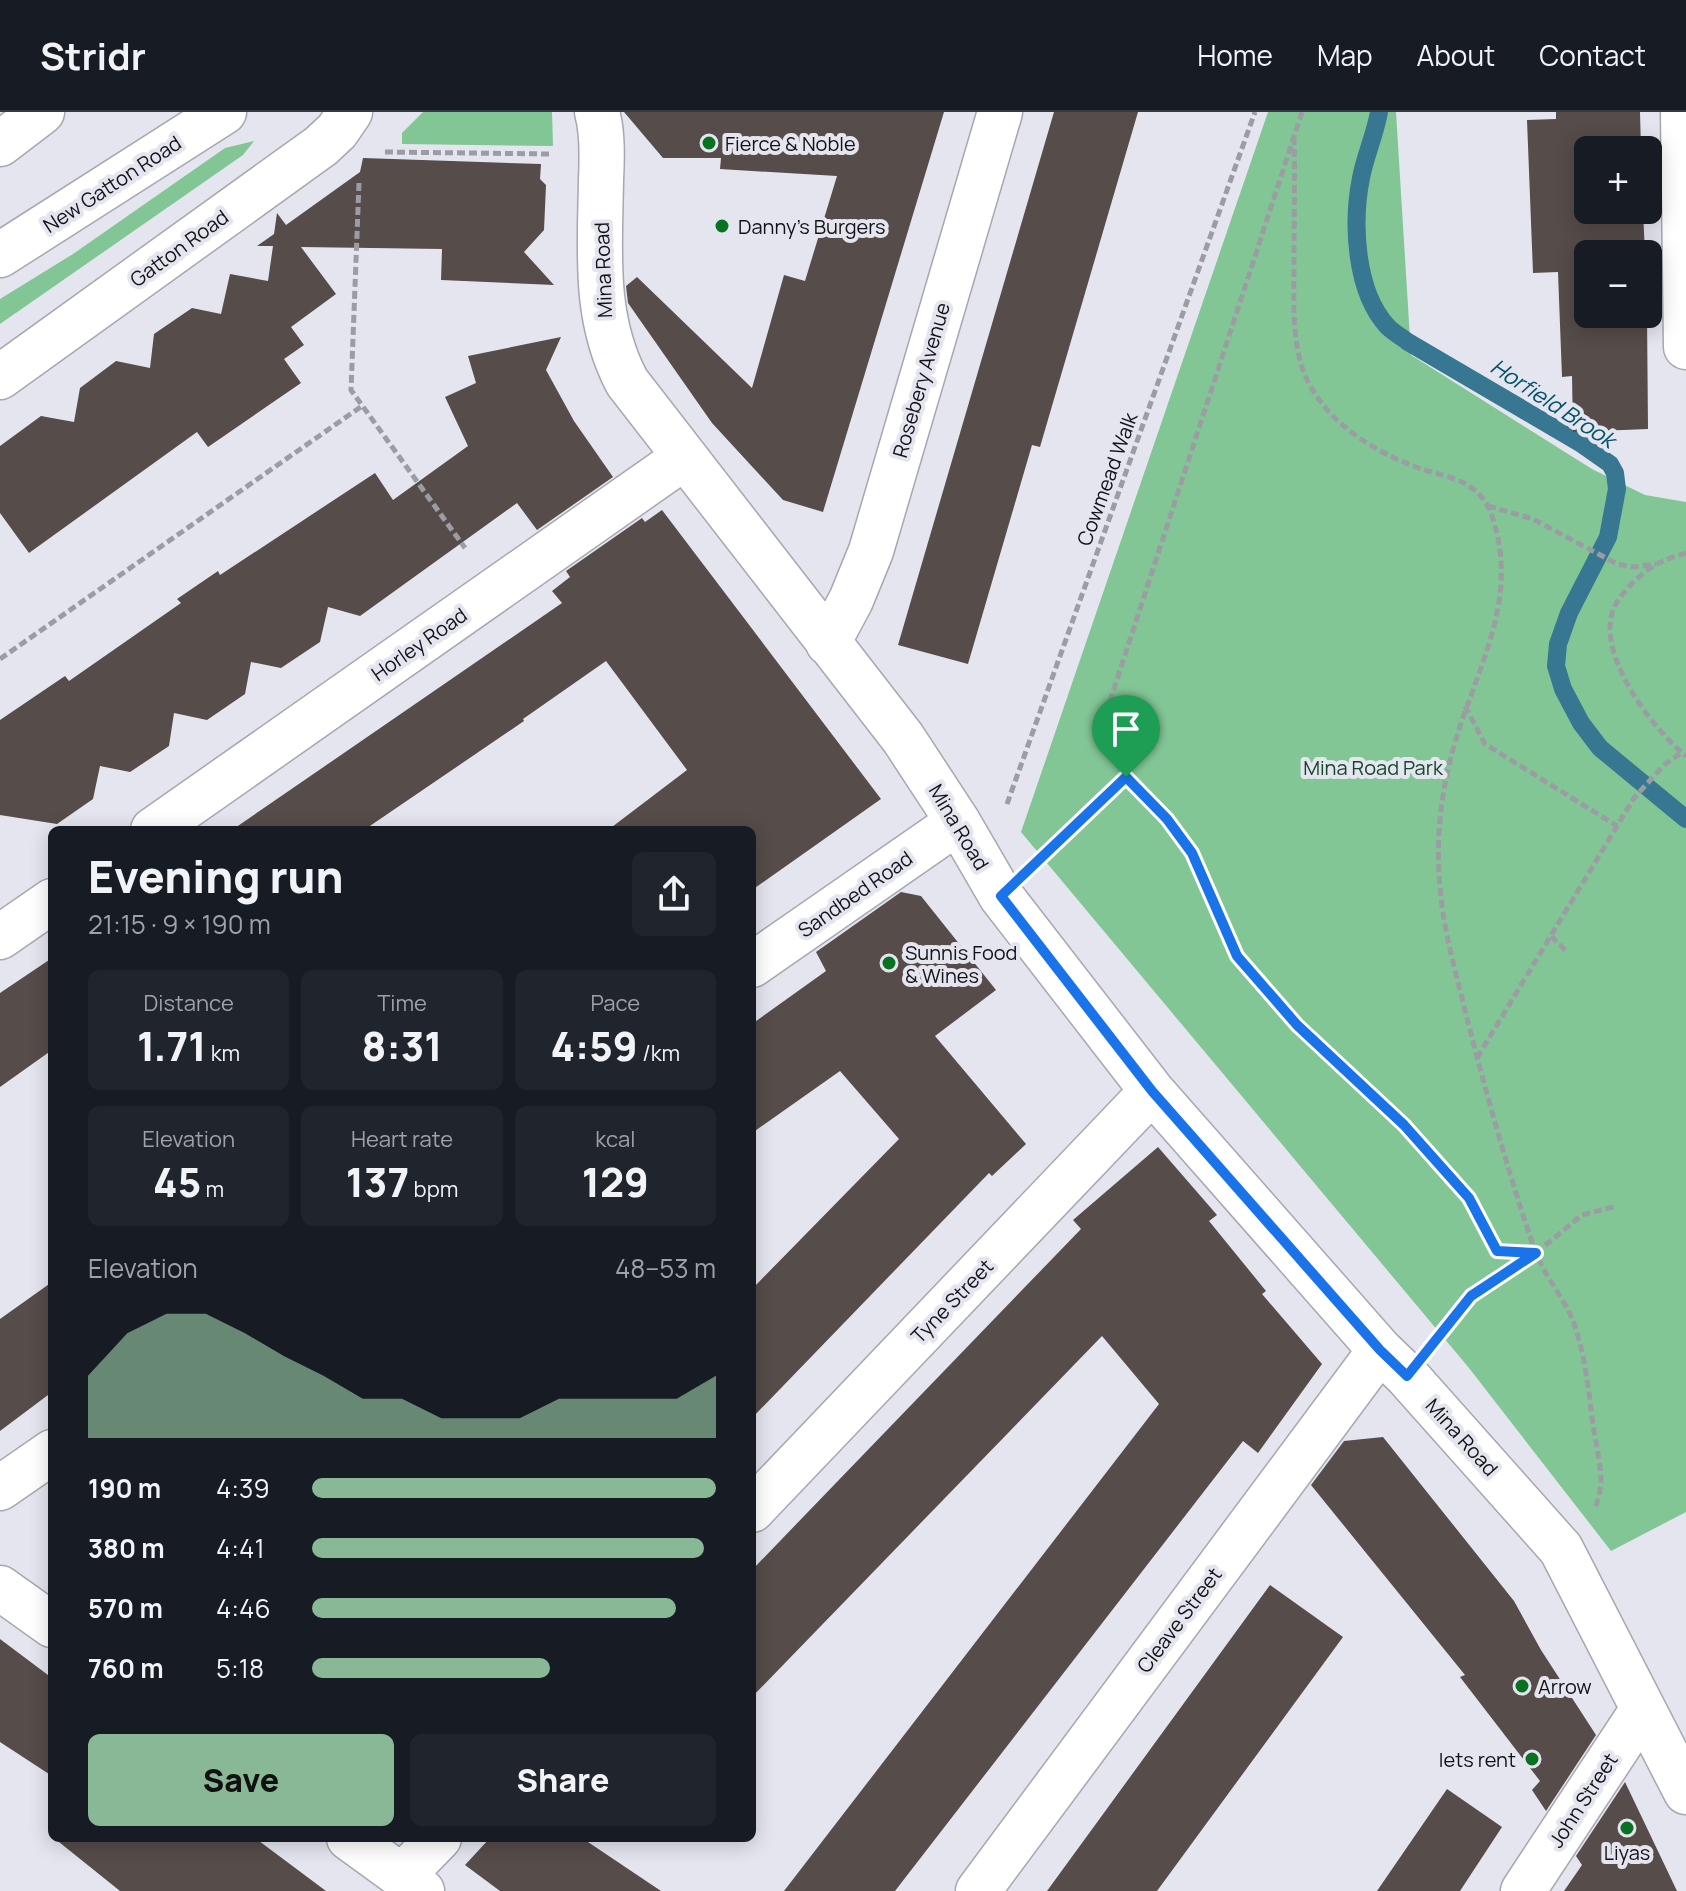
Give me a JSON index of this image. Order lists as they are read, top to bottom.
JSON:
{
  "streets": {
    "main road": [
      "New Gatton Road",
      "Gatton Road",
      "Mina Road",
      "Rosebery Avenue",
      "Horley Road",
      "Sandbed Road",
      "Tyne Street",
      "Cleave Street",
      "John Street"
    ],
    "path": ["Cowmead Walk"]
  },
  "crossings": [
    ["Mina Road", "Rosebery Avenue"],
    ["Mina Road", "Cowmead Walk"],
    ["Mina Road", "Horley Road"],
    ["Mina Road", "Sandbed Road"],
    ["Mina Road", "Tyne Street"],
    ["Mina Road", "Cleave Street"],
    ["Mina Road", "John Street"],
    ["Cowmead Walk", "Sandbed Road"]
  ],
  "water": ["Horfield Brook"],
  "parks": ["Mina Road Park"],
  "places": [
    "Fierce & Noble",
    "Danny's Burgers",
    "Sunnis Food & Wines",
    "Arrow",
    "lets rent",
    "Liyas"
  ],
  "page": {
    "header": "Stridr",
    "nav": [
      "Home",
      "Map",
      "About",
      "Contact"
    ],
    "map_buttons": ["+", "−"],
    "heading": ["Evening run", "21:15 · 9 × 190 m"],
    "stats": [
      ["Distance", "1.71 km"],
      ["Time", "8:31"],
      ["Pace", "4:59 /km"],
      ["Elevation", "45 m"],
      ["Heart rate", "137 bpm"],
      ["kcal", "129"]
    ],
    "chart": ["Elevation", "48–53 m"],
    "list": [
      {
        "name": "190 m",
        "note": "4:39"
      },
      {
        "name": "380 m",
        "note": "4:41"
      },
      {
        "name": "570 m",
        "note": "4:46"
      },
      {
        "name": "760 m",
        "note": "5:18"
      }
    ],
    "buttons": ["Save", "Share"]
  }
}
